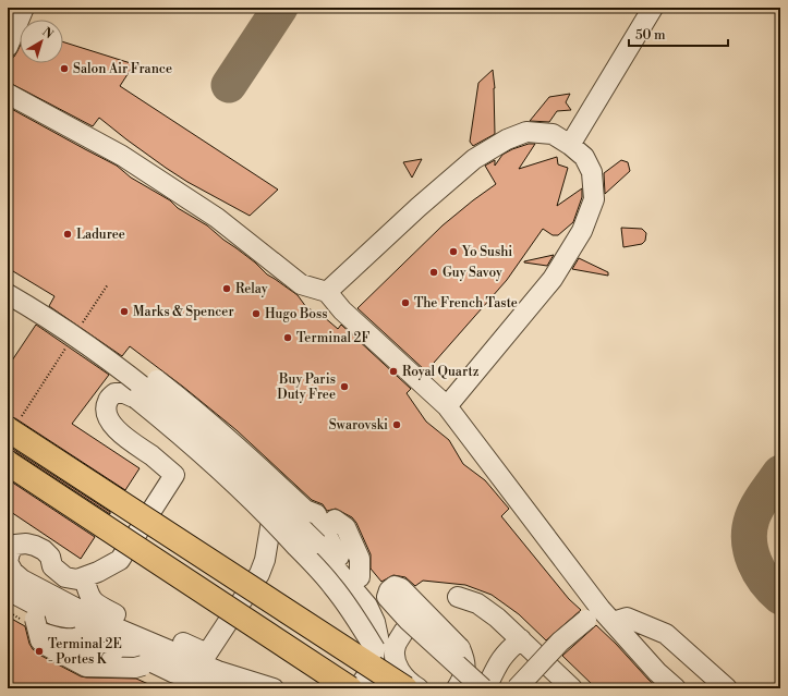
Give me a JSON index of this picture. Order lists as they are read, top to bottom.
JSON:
{
  "places": [
    "Salon Air France",
    "Laduree",
    "Yo Sushi",
    "Guy Savoy",
    "Relay",
    "The French Taste",
    "Marks & Spencer",
    "Hugo Boss",
    "Terminal 2F",
    "Royal Quartz",
    "Buy Paris Duty Free",
    "Swarovski",
    "Terminal 2E - Portes K"
  ],
  "scale_bar": "50 m",
  "north": "top right"
}
